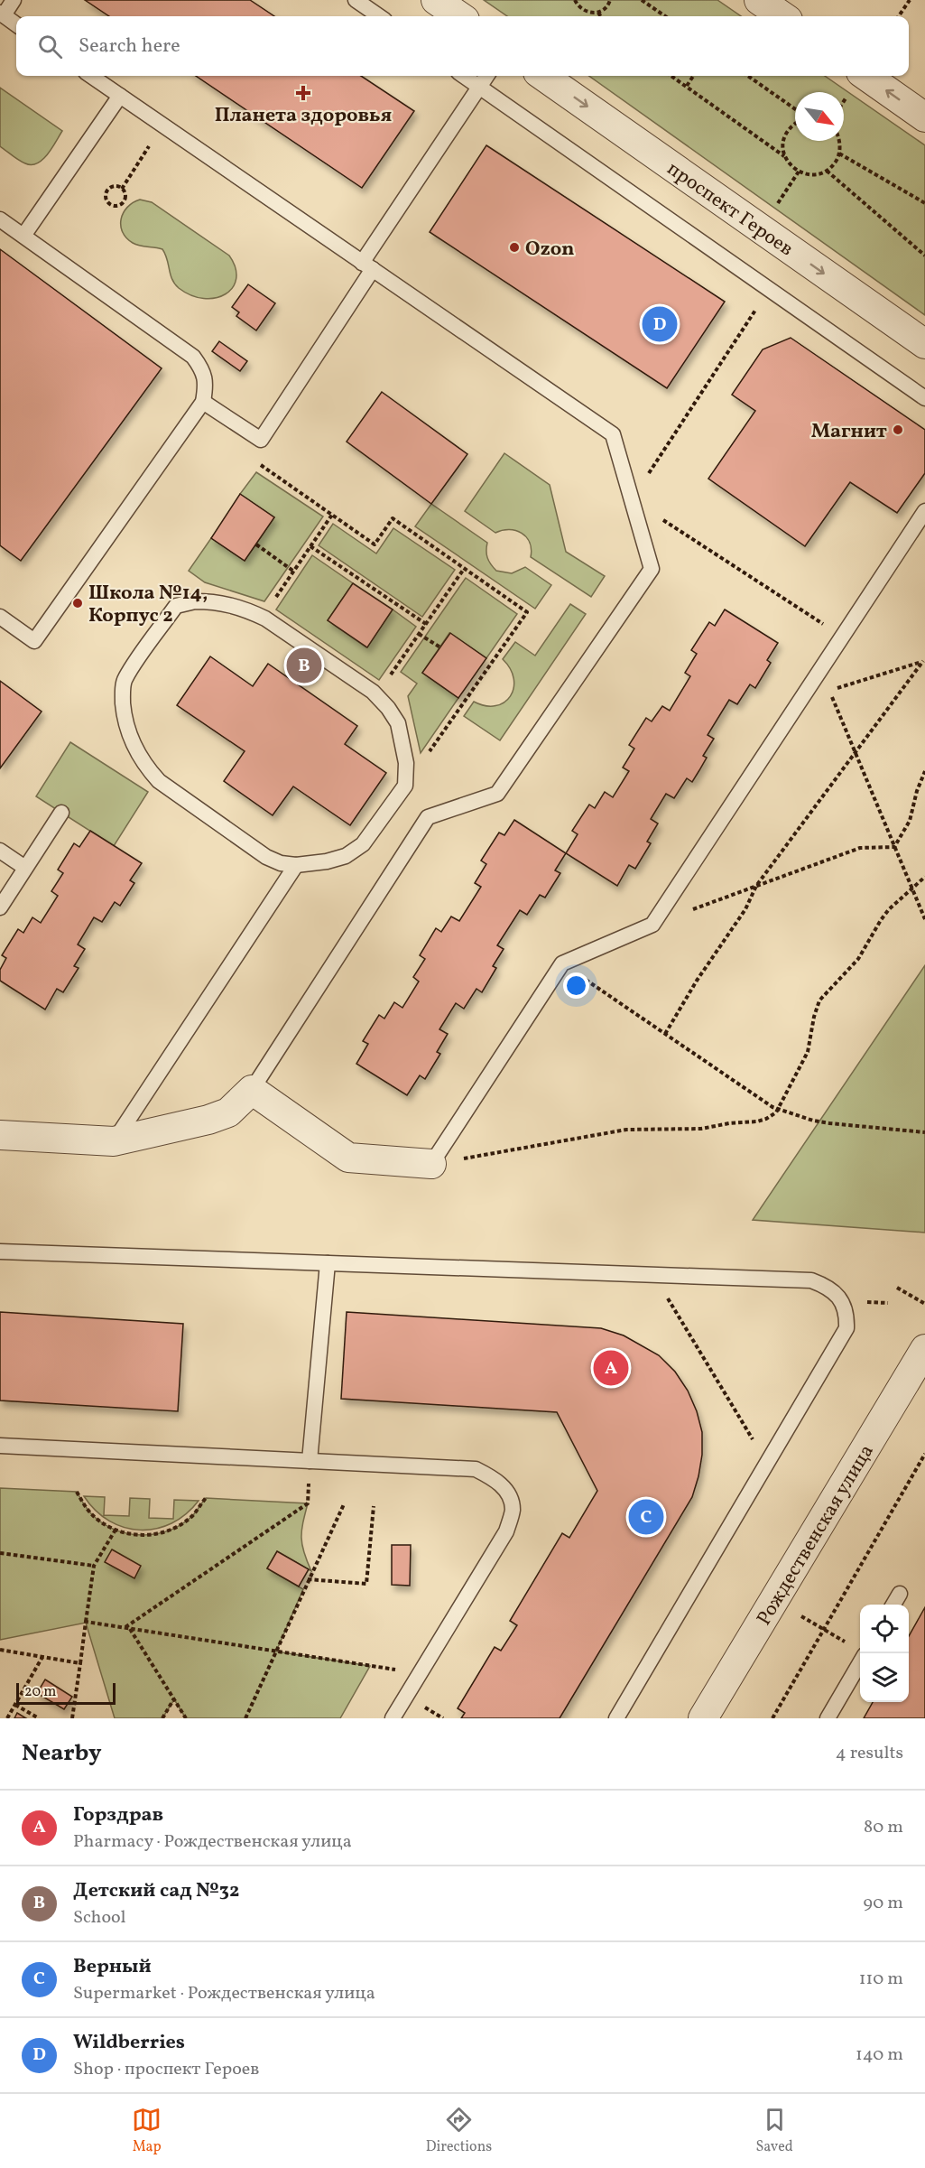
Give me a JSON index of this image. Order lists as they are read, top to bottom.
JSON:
{
  "streets": {
    "street": ["проспект Героев", "Рождественская улица"]
  },
  "one_way": ["проспект Героев"],
  "places": {
    "health": ["Планета здоровья"],
    "other": ["Ozon", "Магнит", "Школа №14, Корпус 2"]
  },
  "scale_bar": "20 m",
  "north": "bottom right",
  "page": {
    "search": "Search here",
    "pins": [
      "D",
      "B",
      "A",
      "C"
    ],
    "scale": "20 m",
    "heading": ["Nearby", "4 results"],
    "list": [
      {
        "mark": "A",
        "name": "Горздрав",
        "note": "Pharmacy · Рождественская улица",
        "value": "80 m"
      },
      {
        "mark": "B",
        "name": "Детский сад №32",
        "note": "School",
        "value": "90 m"
      },
      {
        "mark": "C",
        "name": "Верный",
        "note": "Supermarket · Рождественская улица",
        "value": "110 m"
      },
      {
        "mark": "D",
        "name": "Wildberries",
        "note": "Shop · проспект Героев",
        "value": "140 m"
      }
    ],
    "nav": ["Map", "Directions", "Saved"]
  }
}
